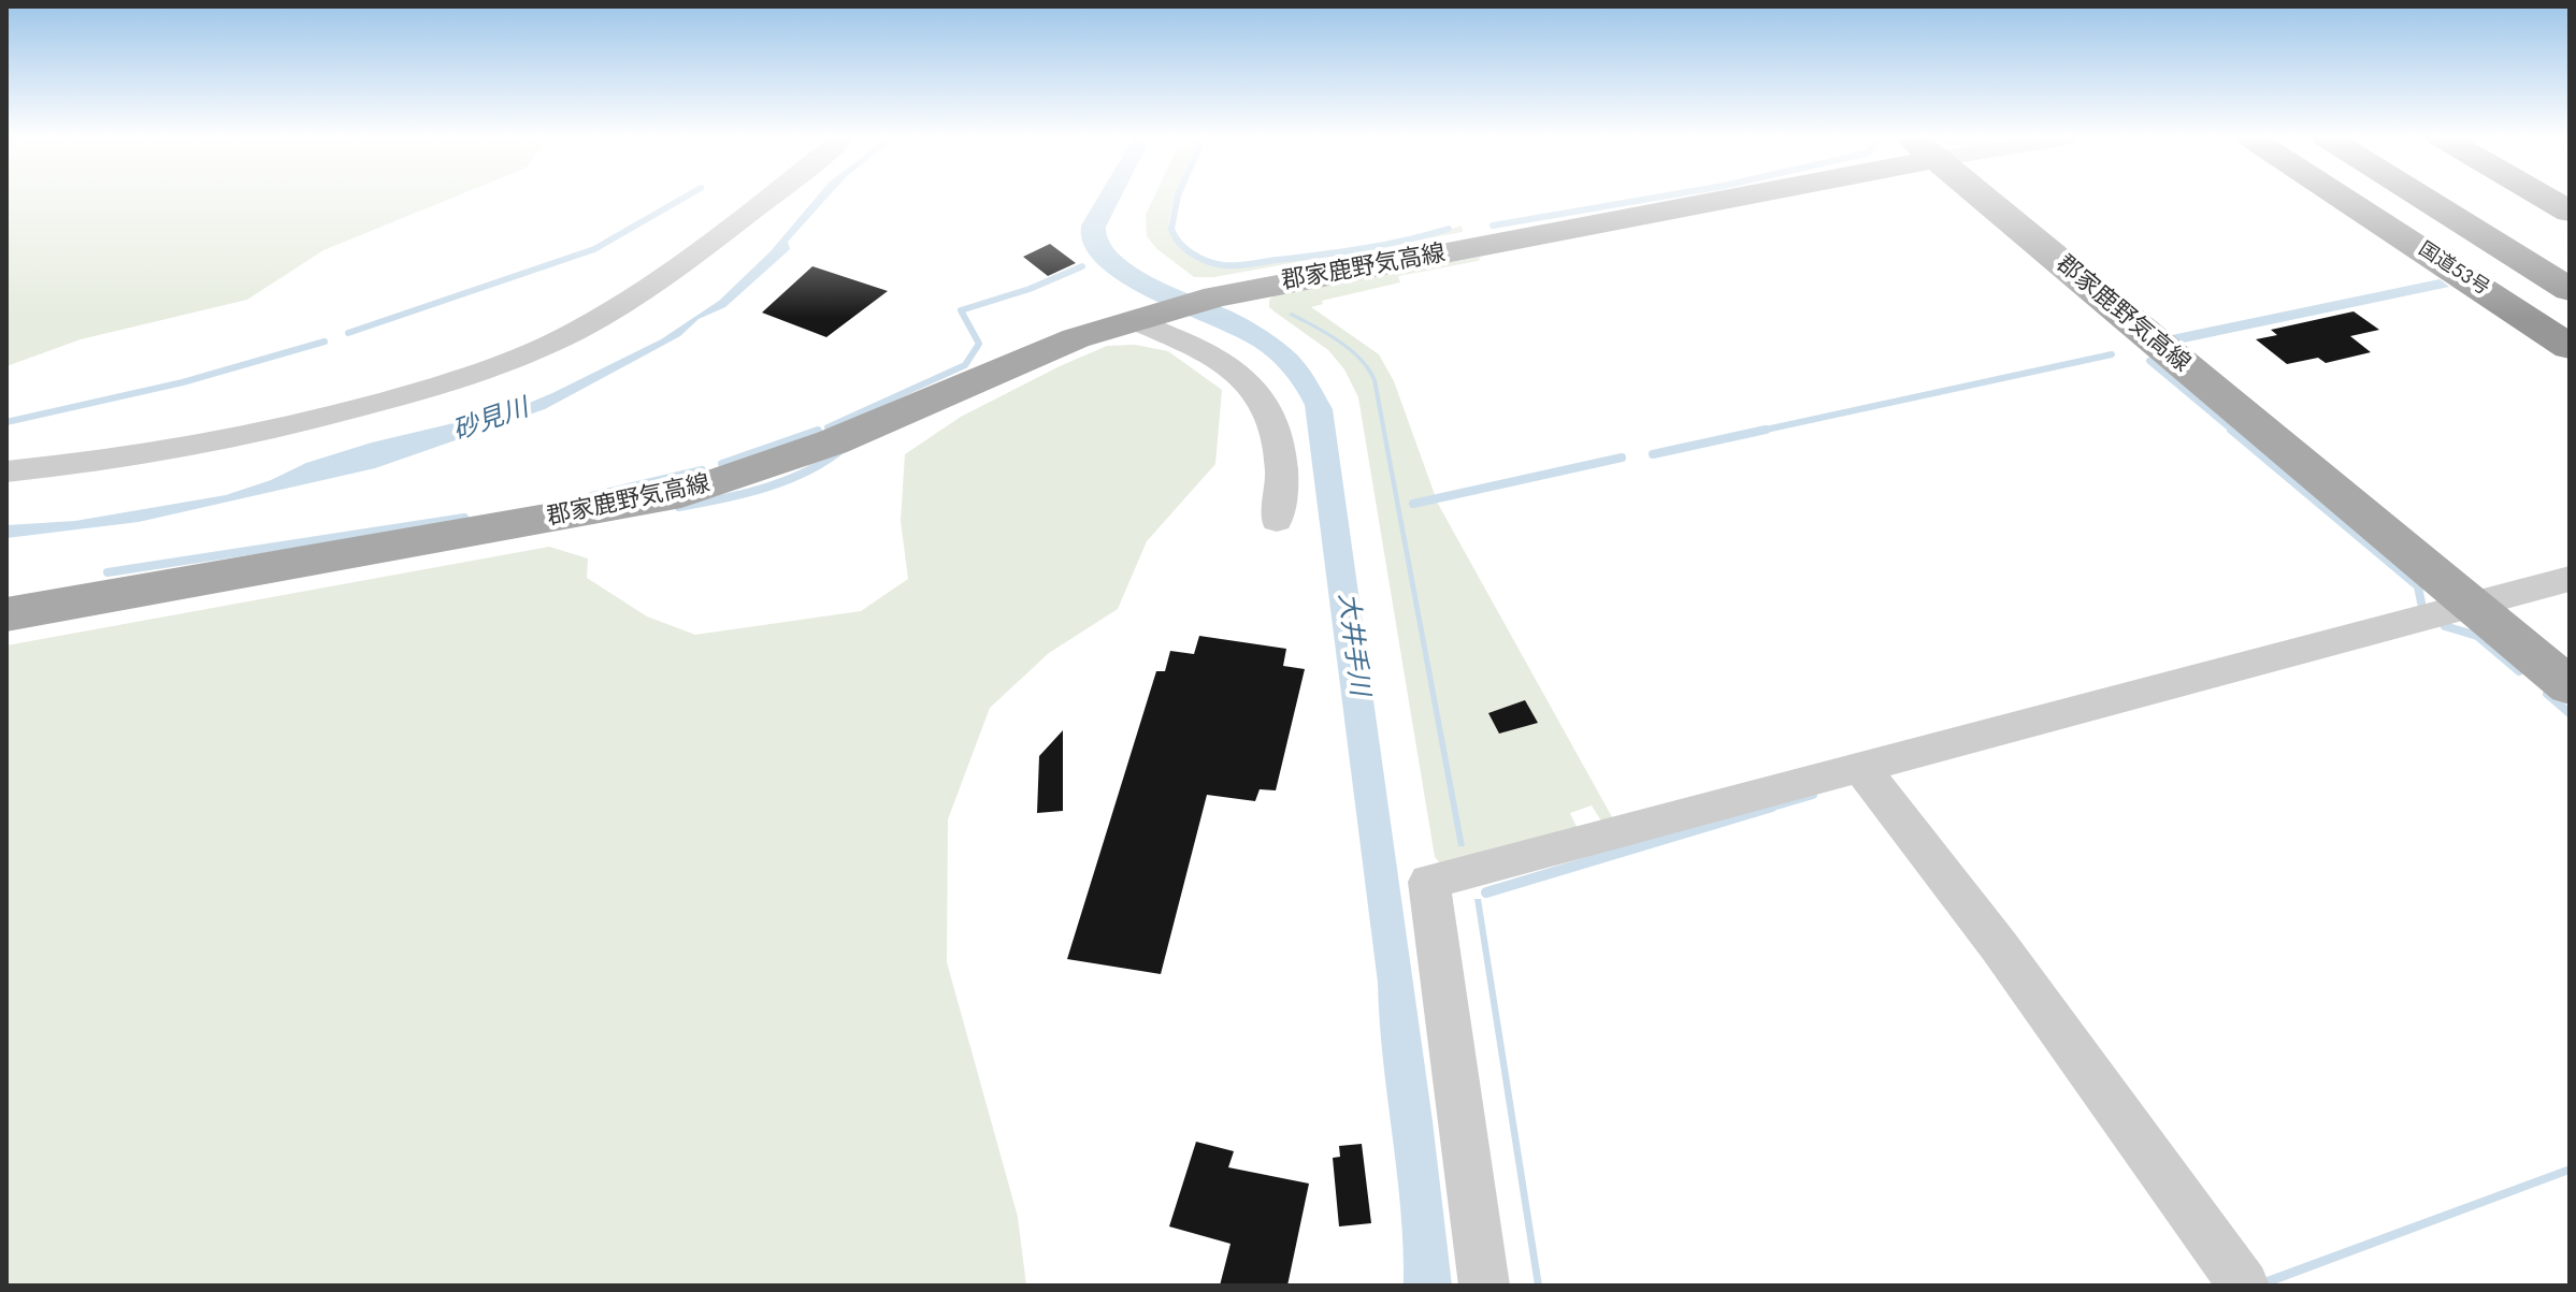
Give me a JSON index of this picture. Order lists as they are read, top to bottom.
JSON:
{
  "streets": {
    "highway": ["国道53号"],
    "main road": ["郡家鹿野気高線"]
  },
  "water": ["砂見川", "大井手川"]
}
